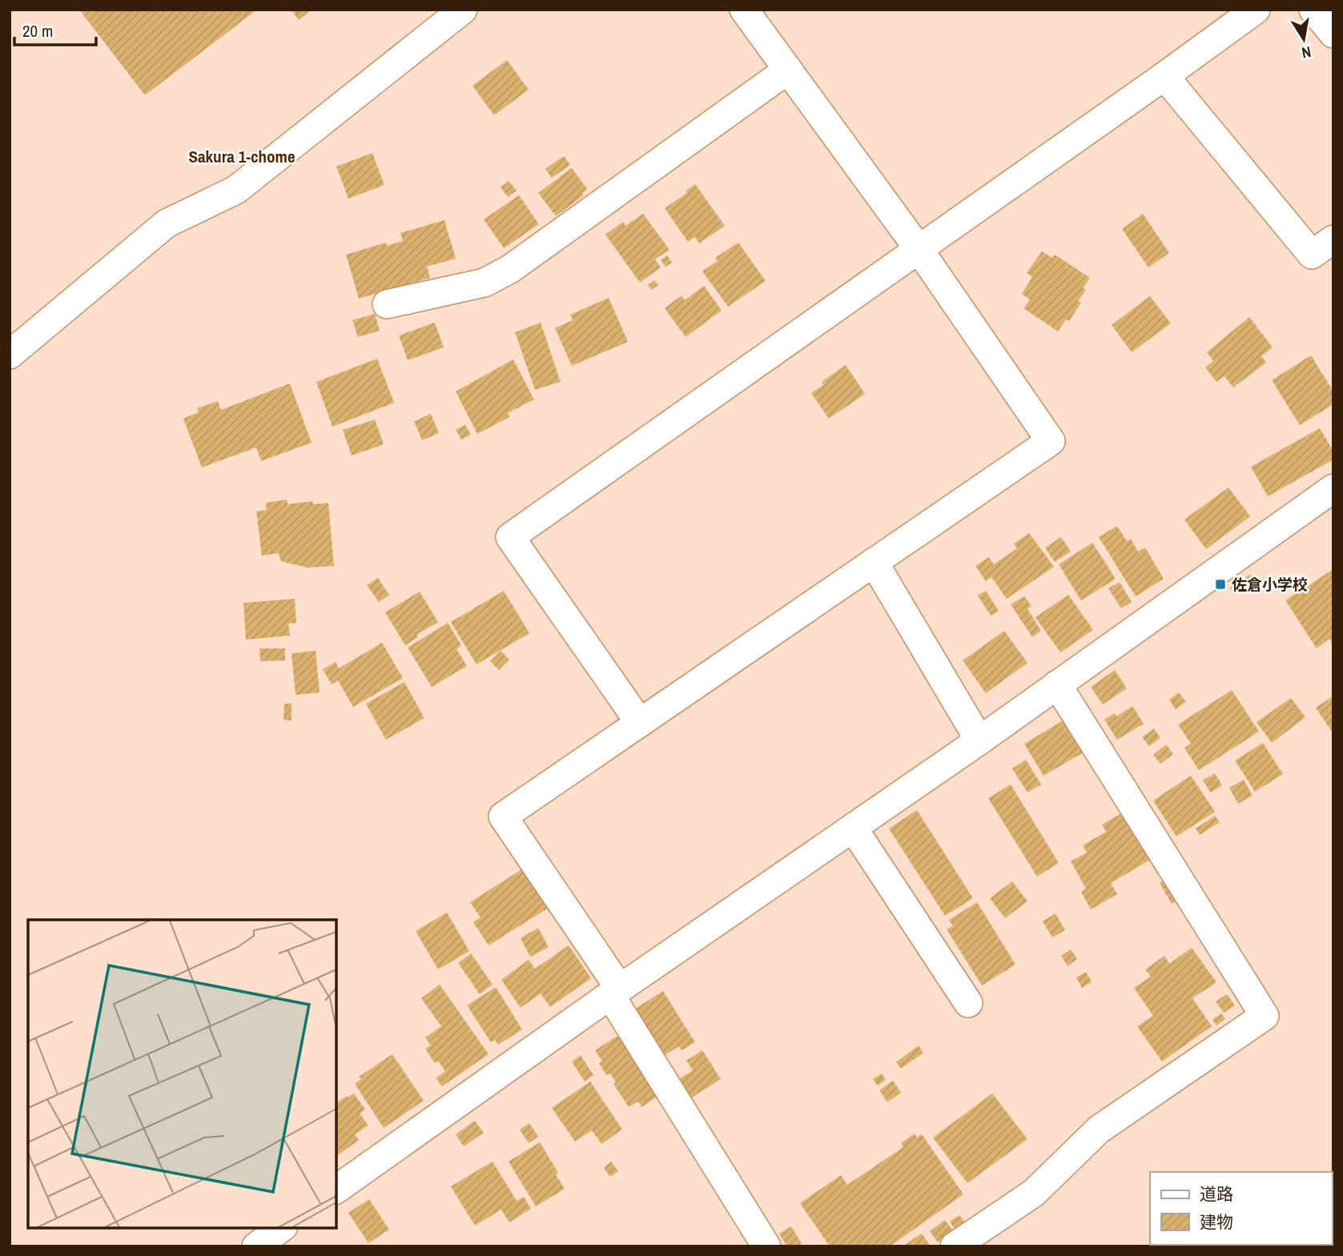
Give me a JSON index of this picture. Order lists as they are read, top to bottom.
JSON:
{
  "districts": ["Sakura 1-chome"],
  "places": {
    "transit": ["佐倉小学校"]
  },
  "legend": ["道路", "建物"],
  "scale_bar": "20 m",
  "north": "bottom"
}
